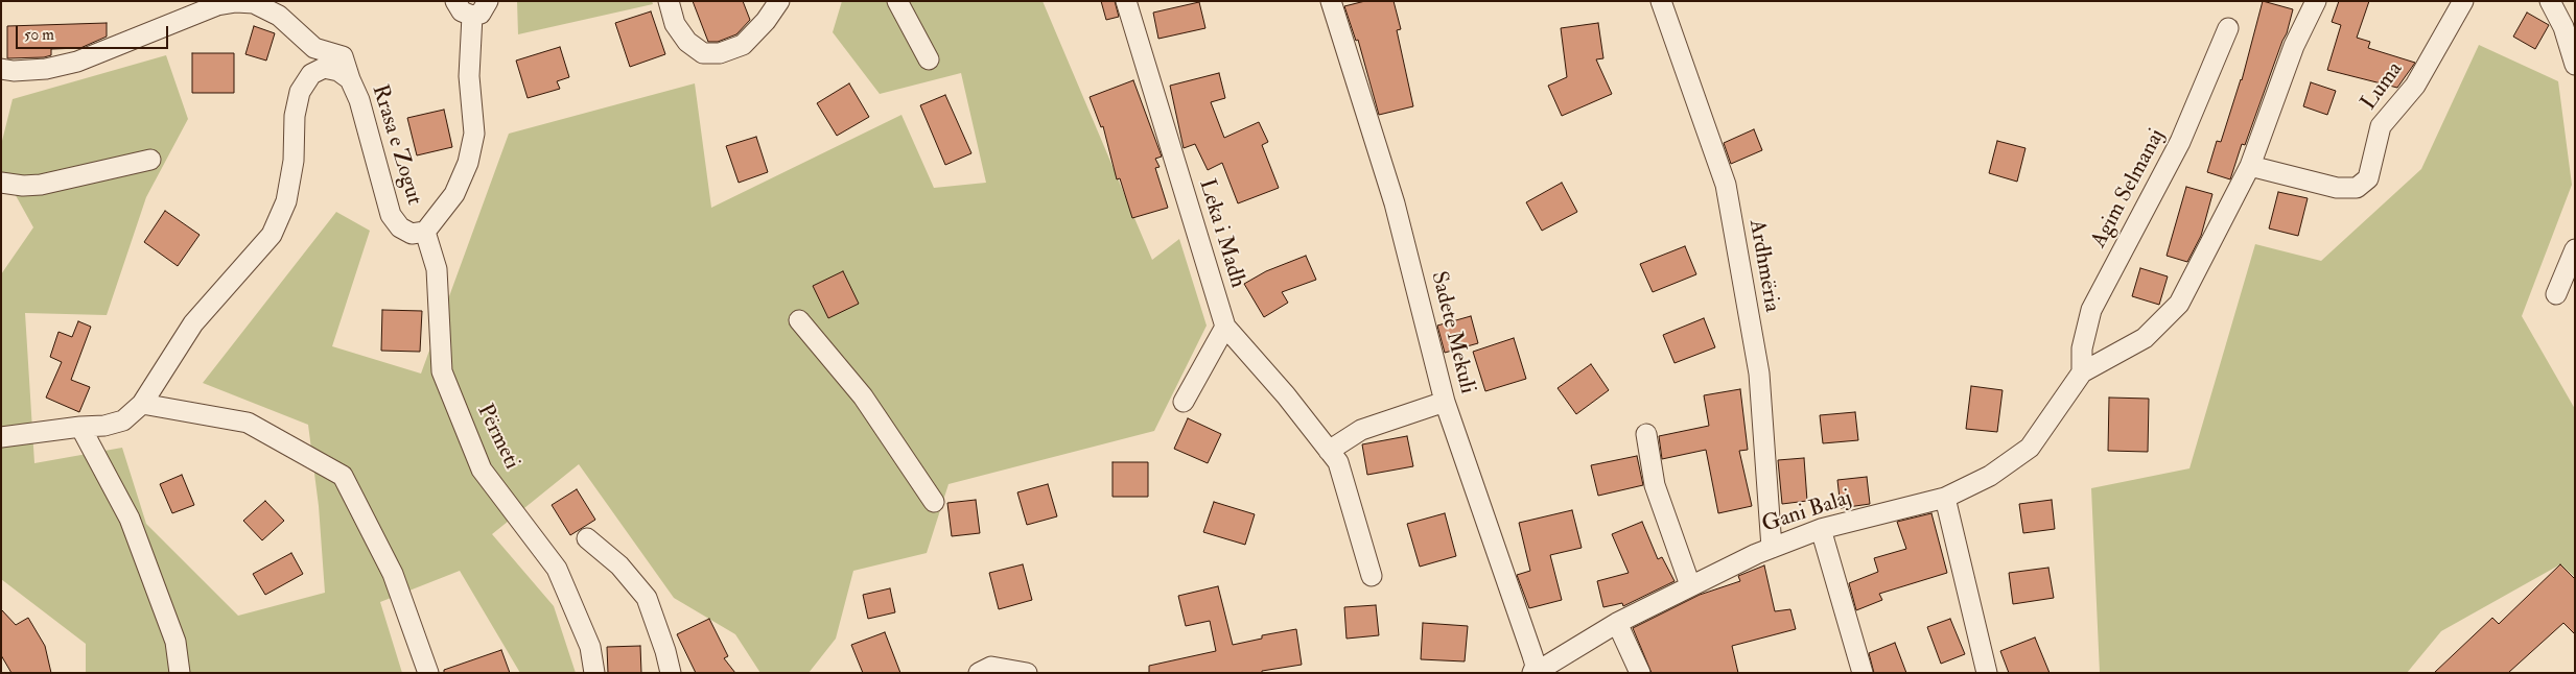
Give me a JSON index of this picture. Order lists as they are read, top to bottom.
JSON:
{
  "streets": {
    "street": [
      "Luma",
      "Rrasa e Zogut",
      "Agim Selmanaj",
      "Leka i Madh",
      "Ardhmëria",
      "Sadete Mekuli",
      "Përmeti",
      "Gani Balaj"
    ]
  },
  "crossings": [
    ["Rrasa e Zogut", "Përmeti"],
    ["Agim Selmanaj", "Gani Balaj"],
    ["Ardhmëria", "Gani Balaj"],
    ["Sadete Mekuli", "Gani Balaj"]
  ],
  "scale_bar": "50 m"
}
